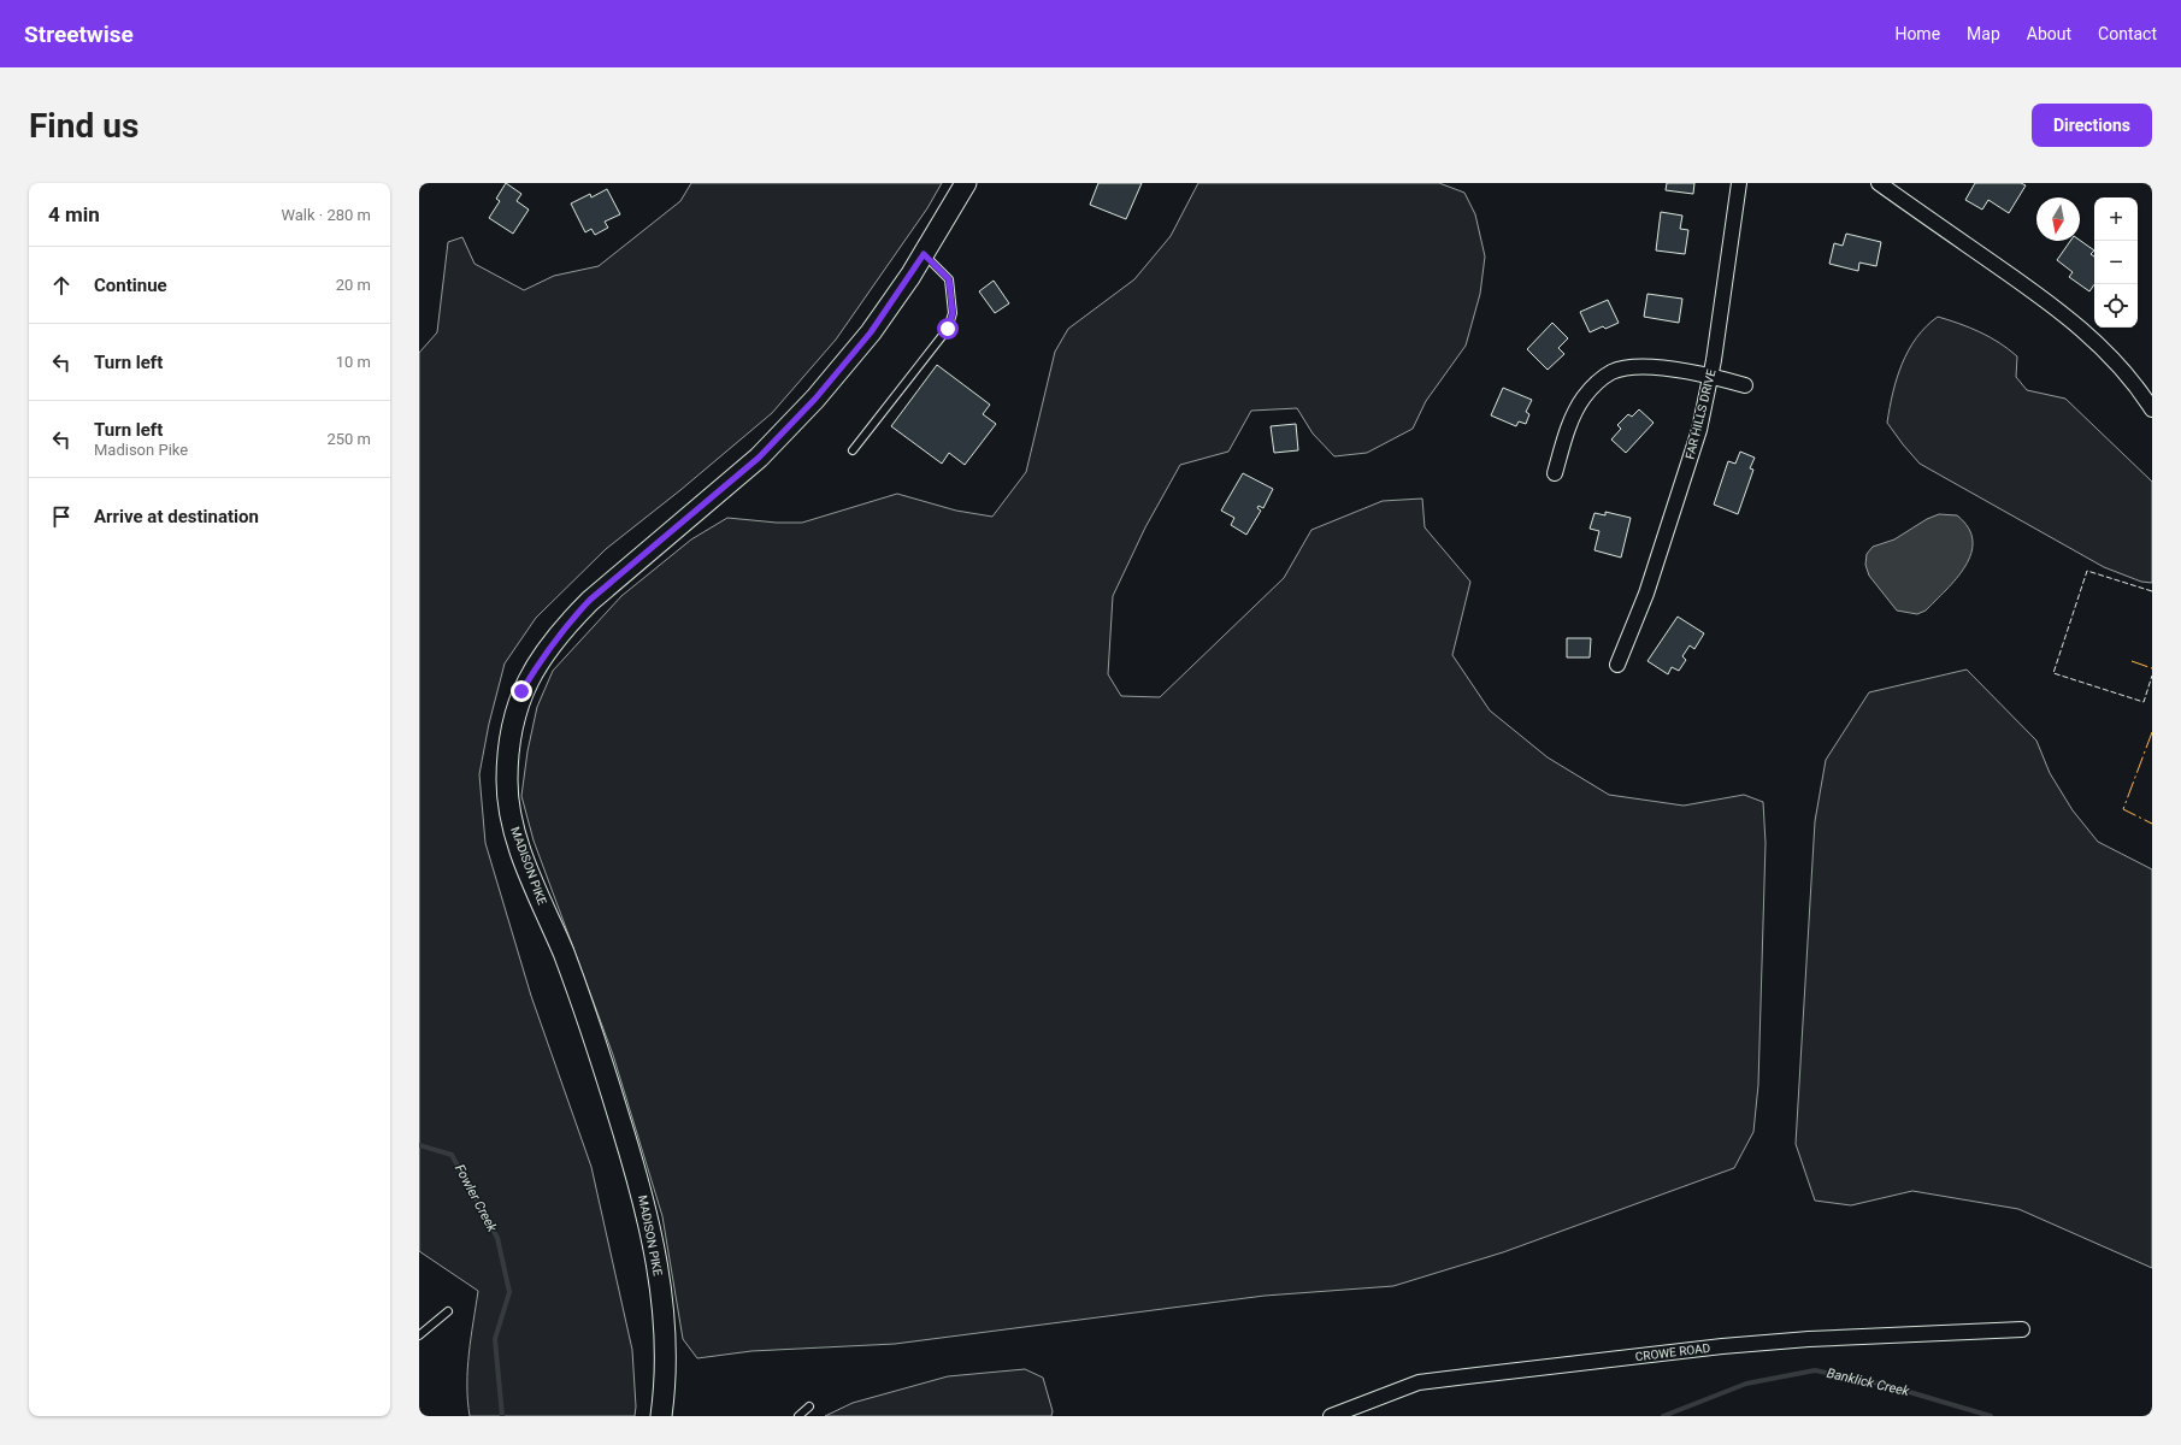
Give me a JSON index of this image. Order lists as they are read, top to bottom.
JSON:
{
  "streets": {
    "street": ["FAR HILLS DRIVE", "MADISON PIKE", "CROWE ROAD"]
  },
  "water": ["Fowler Creek", "Banklick Creek"],
  "north": "bottom",
  "page": {
    "header": "Streetwise",
    "nav": [
      "Home",
      "Map",
      "About",
      "Contact"
    ],
    "buttons": "Directions",
    "title": "Find us",
    "heading": ["4 min", "Walk · 280 m"],
    "map_buttons": ["+", "−"],
    "list": [
      ["Continue", "20 m"],
      ["Turn left", "10 m"],
      ["Turn left", "Madison Pike", "250 m"],
      "Arrive at destination"
    ]
  }
}
